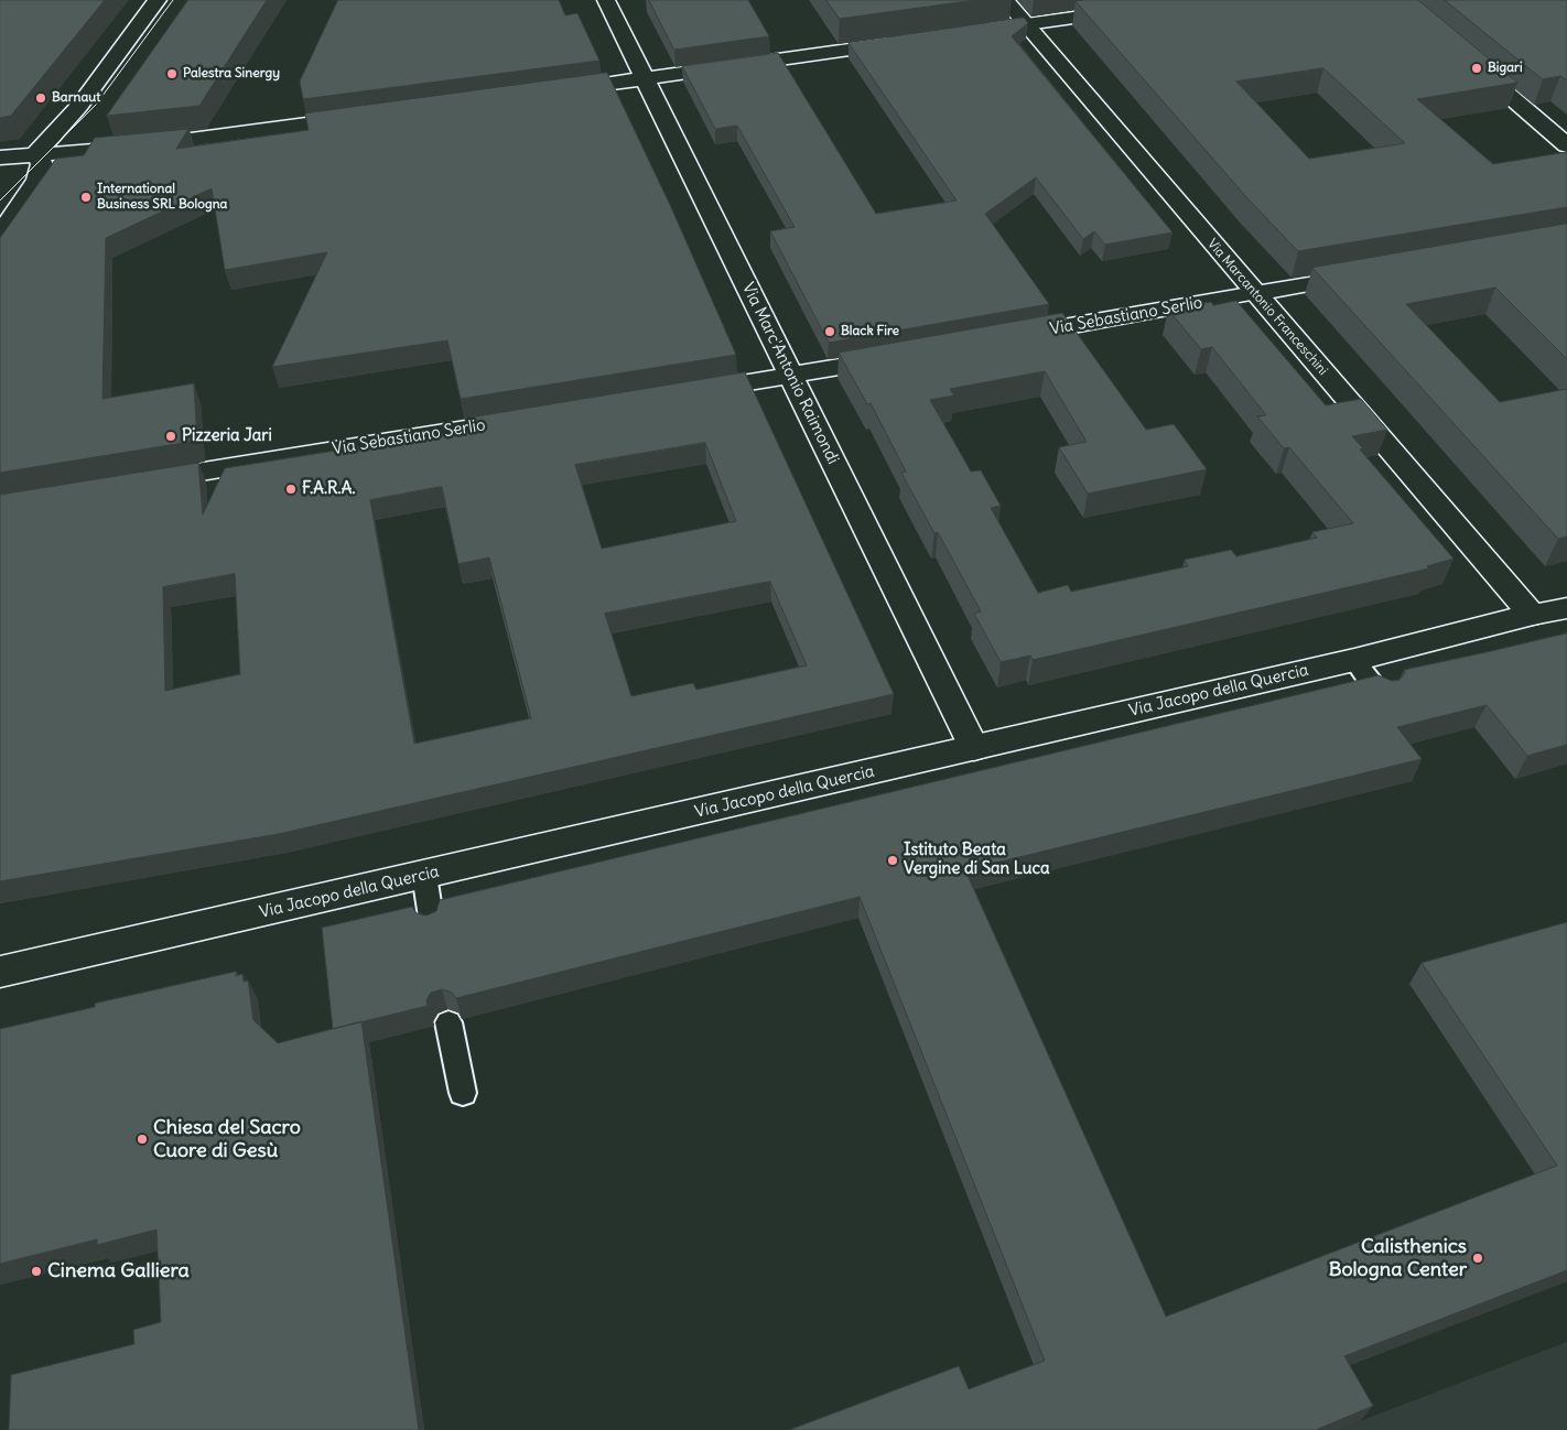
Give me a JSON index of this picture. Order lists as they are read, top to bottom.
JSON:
{
  "streets": {
    "street": [
      "Via Marcantonio Franceschini",
      "Via Sebastiano Serlio",
      "Via Marc'Antonio Raimondi",
      "Via Jacopo della Quercia"
    ]
  },
  "crossings": [
    ["Via Marcantonio Franceschini", "Via Sebastiano Serlio"],
    ["Via Marcantonio Franceschini", "Via Jacopo della Quercia"],
    ["Via Marc'Antonio Raimondi", "Via Jacopo della Quercia"]
  ],
  "places": [
    "Bigari",
    "Palestra Sinergy",
    "Barnaut",
    "International Business SRL Bologna",
    "Black Fire",
    "Pizzeria Jari",
    "F.A.R.A.",
    "Istituto Beata Vergine di San Luca",
    "Chiesa del Sacro Cuore di Gesù",
    "Calisthenics Bologna Center",
    "Cinema Galliera"
  ]
}
